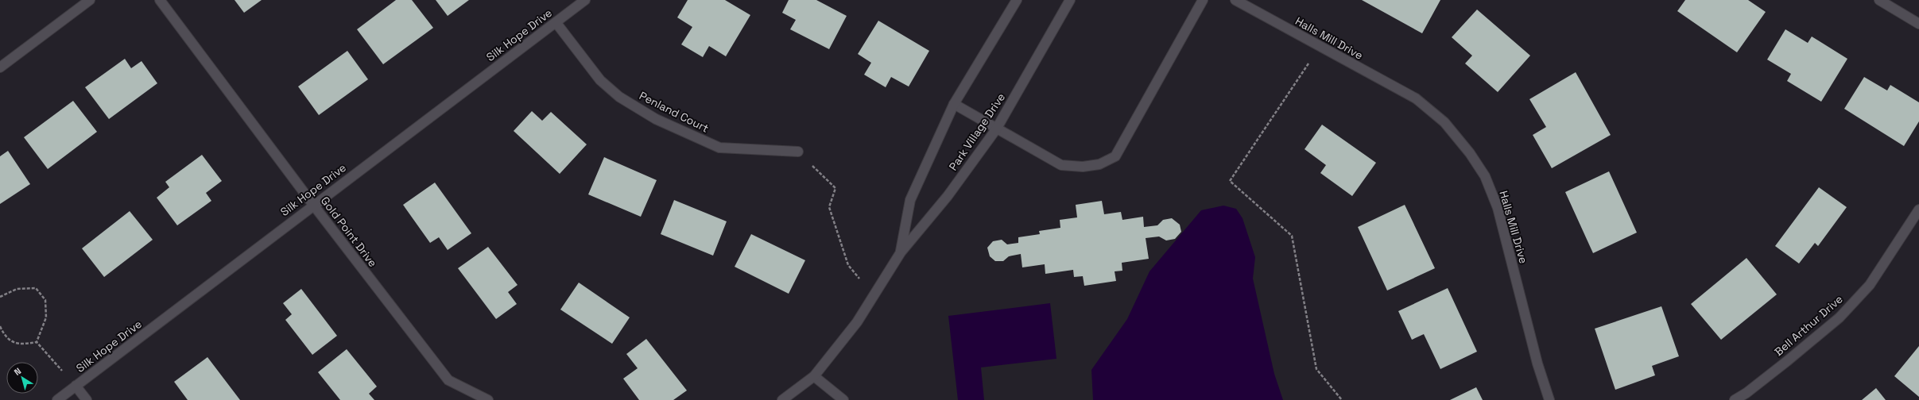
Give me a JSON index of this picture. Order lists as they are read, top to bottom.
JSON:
{
  "streets": {
    "street": [
      "Silk Hope Drive",
      "Halls Mill Drive",
      "Penland Court",
      "Park Village Drive",
      "Gold Point Drive",
      "Bell Arthur Drive"
    ]
  },
  "crossings": [
    ["Silk Hope Drive", "Penland Court"],
    ["Silk Hope Drive", "Gold Point Drive"]
  ],
  "north": "top left"
}
